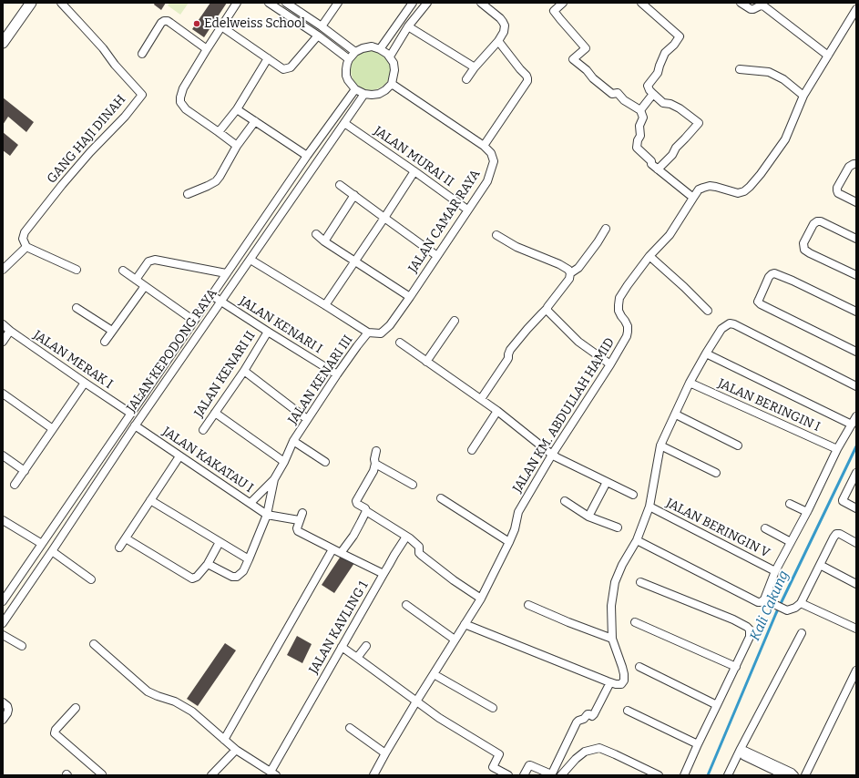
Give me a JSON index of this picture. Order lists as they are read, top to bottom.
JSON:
{
  "streets": {
    "street": [
      "GANG HAJI DINAH",
      "JALAN MURAI II",
      "JALAN CAMAR RAYA",
      "JALAN KENARI I",
      "JALAN KEPODONG RAYA",
      "JALAN MERAK I",
      "JALAN KENARI II",
      "JALAN KENARI III",
      "JALAN BERINGIN I",
      "JALAN KM. ABDULLAH HAMID",
      "JALAN KAKATAU I",
      "JALAN BERINGIN V",
      "JALAN KAVLING 1"
    ]
  },
  "crossings": [
    ["JALAN MURAI II", "JALAN CAMAR RAYA"],
    ["JALAN MURAI II", "JALAN KEPODONG RAYA"],
    ["JALAN CAMAR RAYA", "JALAN KEPODONG RAYA"],
    ["JALAN CAMAR RAYA", "JALAN KENARI III"],
    ["JALAN KENARI I", "JALAN KEPODONG RAYA"],
    ["JALAN KENARI I", "JALAN KENARI II"],
    ["JALAN KENARI I", "JALAN KENARI III"],
    ["JALAN KEPODONG RAYA", "JALAN MERAK I"],
    ["JALAN KEPODONG RAYA", "JALAN KAKATAU I"],
    ["JALAN KENARI III", "JALAN KAKATAU I"]
  ],
  "water": ["Kali Cakung"],
  "places": ["Edelweiss School"]
}
